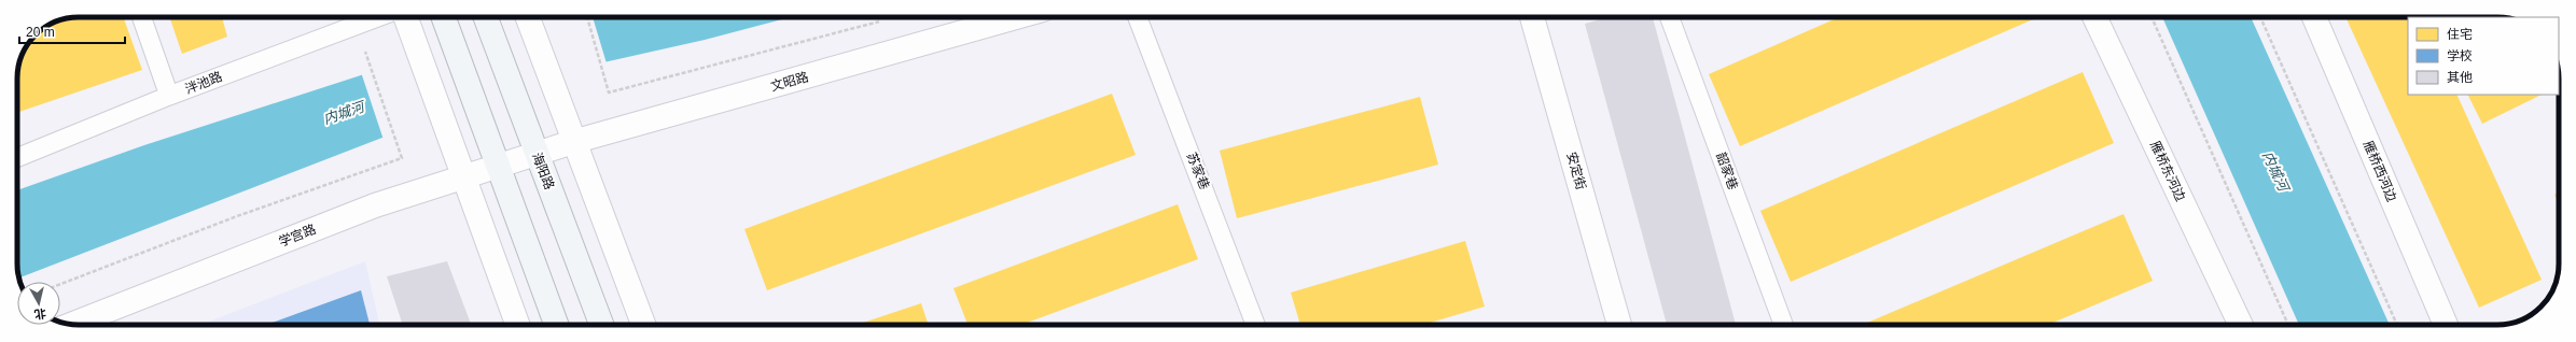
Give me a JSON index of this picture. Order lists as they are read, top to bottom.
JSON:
{
  "streets": {
    "main road": ["海阳路"],
    "street": [
      "文昭路",
      "安定街",
      "雁桥东河边",
      "雁桥西河边",
      "学宫路"
    ],
    "lane": ["泮池路", "苏家巷", "韶家巷"]
  },
  "crossings": [
    ["文昭路", "海阳路"],
    ["文昭路", "学宫路"],
    ["海阳路", "学宫路"]
  ],
  "water": ["内城河"],
  "legend": ["住宅", "学校", "其他"],
  "scale_bar": "20 m",
  "north": "bottom"
}
